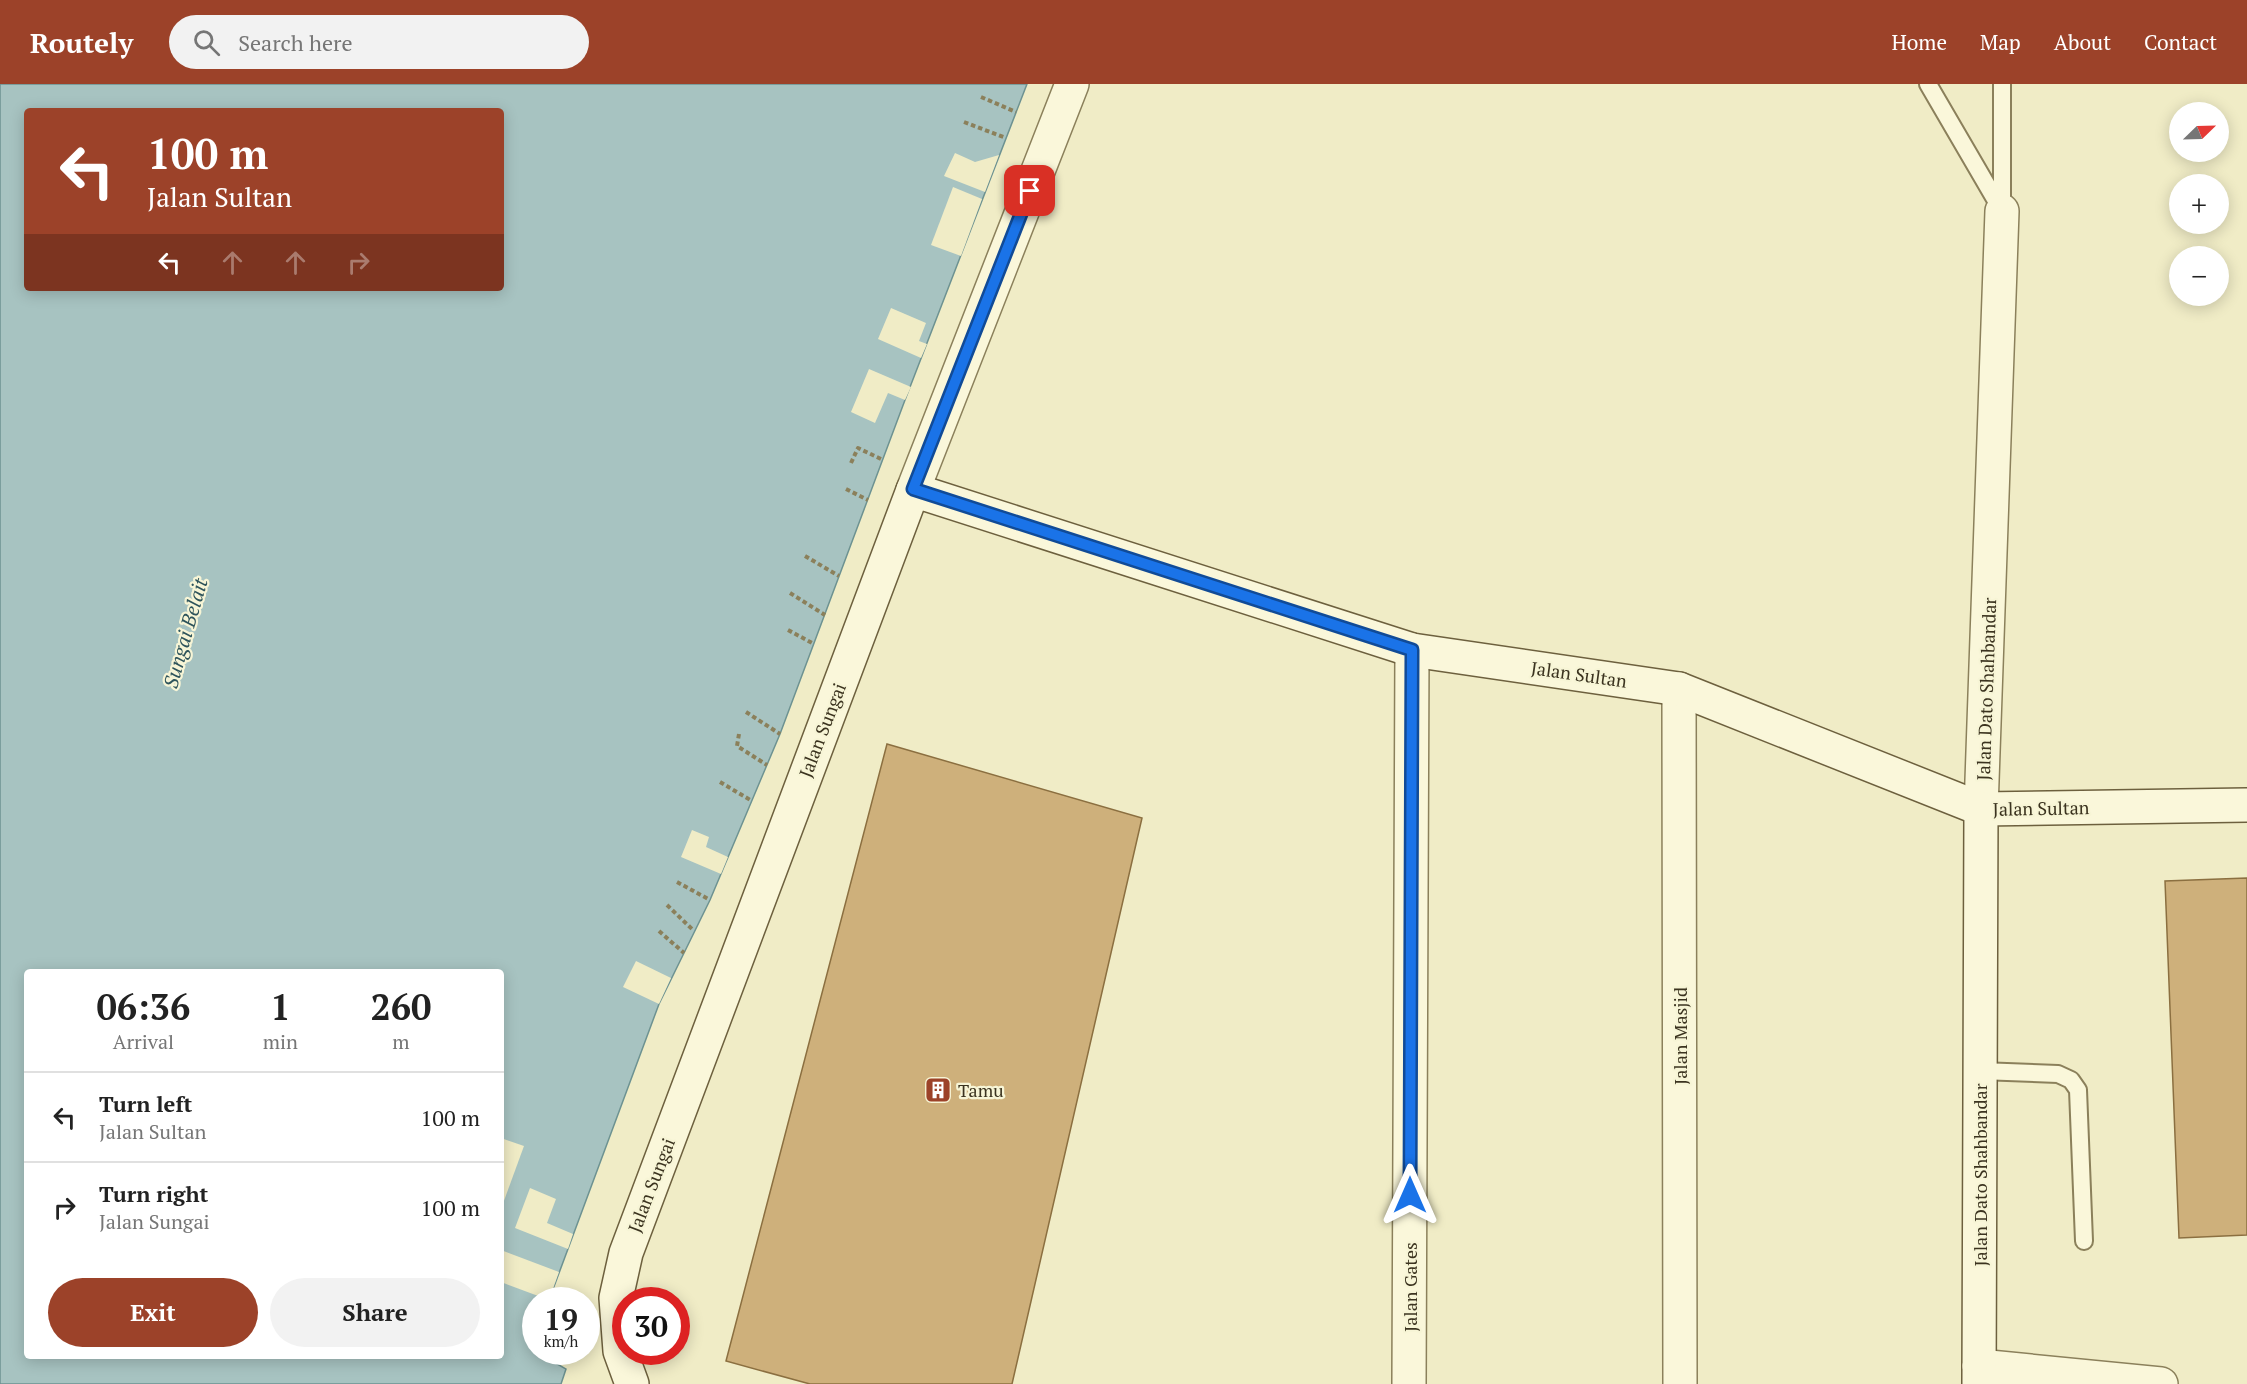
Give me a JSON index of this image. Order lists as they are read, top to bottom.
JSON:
{
  "streets": {
    "street": [
      "Jalan Sultan",
      "Jalan Dato Shahbandar",
      "Jalan Sungai",
      "Jalan Masjid",
      "Jalan Gates"
    ]
  },
  "crossings": [
    ["Jalan Sultan", "Jalan Dato Shahbandar"],
    ["Jalan Sultan", "Jalan Sungai"],
    ["Jalan Sultan", "Jalan Masjid"],
    ["Jalan Sultan", "Jalan Gates"]
  ],
  "water": ["Sungai Belait"],
  "places": {
    "building": ["Tamu"]
  },
  "north": "top right",
  "page": {
    "header": "Routely",
    "search": "Search here",
    "nav": [
      "Home",
      "Map",
      "About",
      "Contact"
    ],
    "map_buttons": ["+", "−"],
    "turn": ["100 m", "Jalan Sultan"],
    "eta": [
      "06:36",
      "Arrival",
      "1",
      "min",
      "260",
      "m"
    ],
    "list": [
      {
        "name": "Turn left",
        "note": "Jalan Sultan",
        "value": "100 m"
      },
      {
        "name": "Turn right",
        "note": "Jalan Sungai",
        "value": "100 m"
      }
    ],
    "buttons": ["Exit", "Share"],
    "speed": "19 km/h",
    "limit": "30"
  }
}
